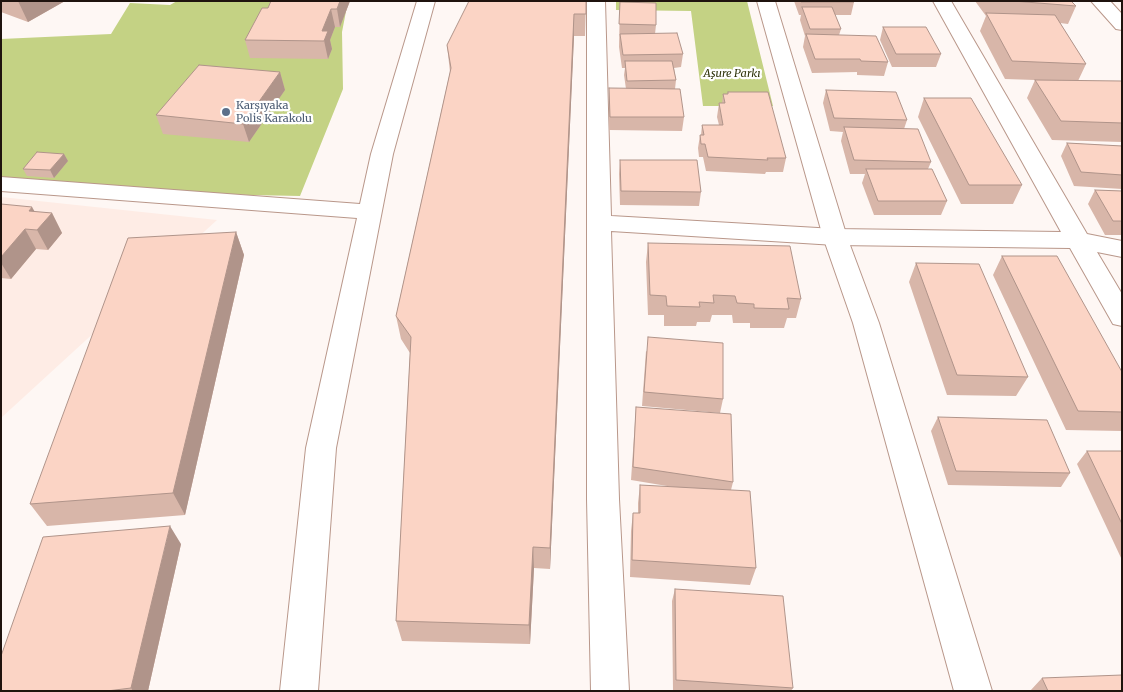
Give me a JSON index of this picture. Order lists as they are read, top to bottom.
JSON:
{
  "parks": ["Aşure Parkı"],
  "places": ["Karşıyaka Polis Karakolu"]
}
